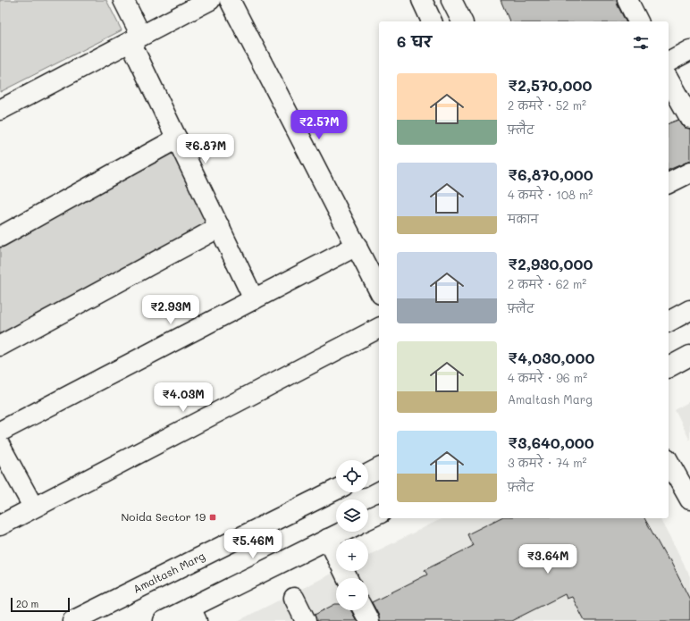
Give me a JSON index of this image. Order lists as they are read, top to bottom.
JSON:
{
  "streets": {
    "street": ["Amaltash Marg"]
  },
  "places": {
    "transit": ["Noida Sector 19"]
  },
  "scale_bar": "20 m",
  "page": {
    "heading": "6 घर",
    "list": [
      {
        "name": "₹2,570,000",
        "note": "2 कमरे · 52 m² · फ़्लैट"
      },
      {
        "name": "₹6,870,000",
        "note": "4 कमरे · 108 m² · मकान"
      },
      {
        "name": "₹2,930,000",
        "note": "2 कमरे · 62 m² · फ़्लैट"
      },
      {
        "name": "₹4,030,000",
        "note": "4 कमरे · 96 m² · Amaltash Marg"
      },
      {
        "name": "₹3,640,000",
        "note": "3 कमरे · 74 m² · फ़्लैट"
      }
    ],
    "price": [
      "₹2.57M",
      "₹6.87M",
      "₹2.93M",
      "₹4.03M",
      "₹5.46M",
      "₹3.64M"
    ],
    "map_buttons": ["+", "−"],
    "scale": "20 m"
  }
}
